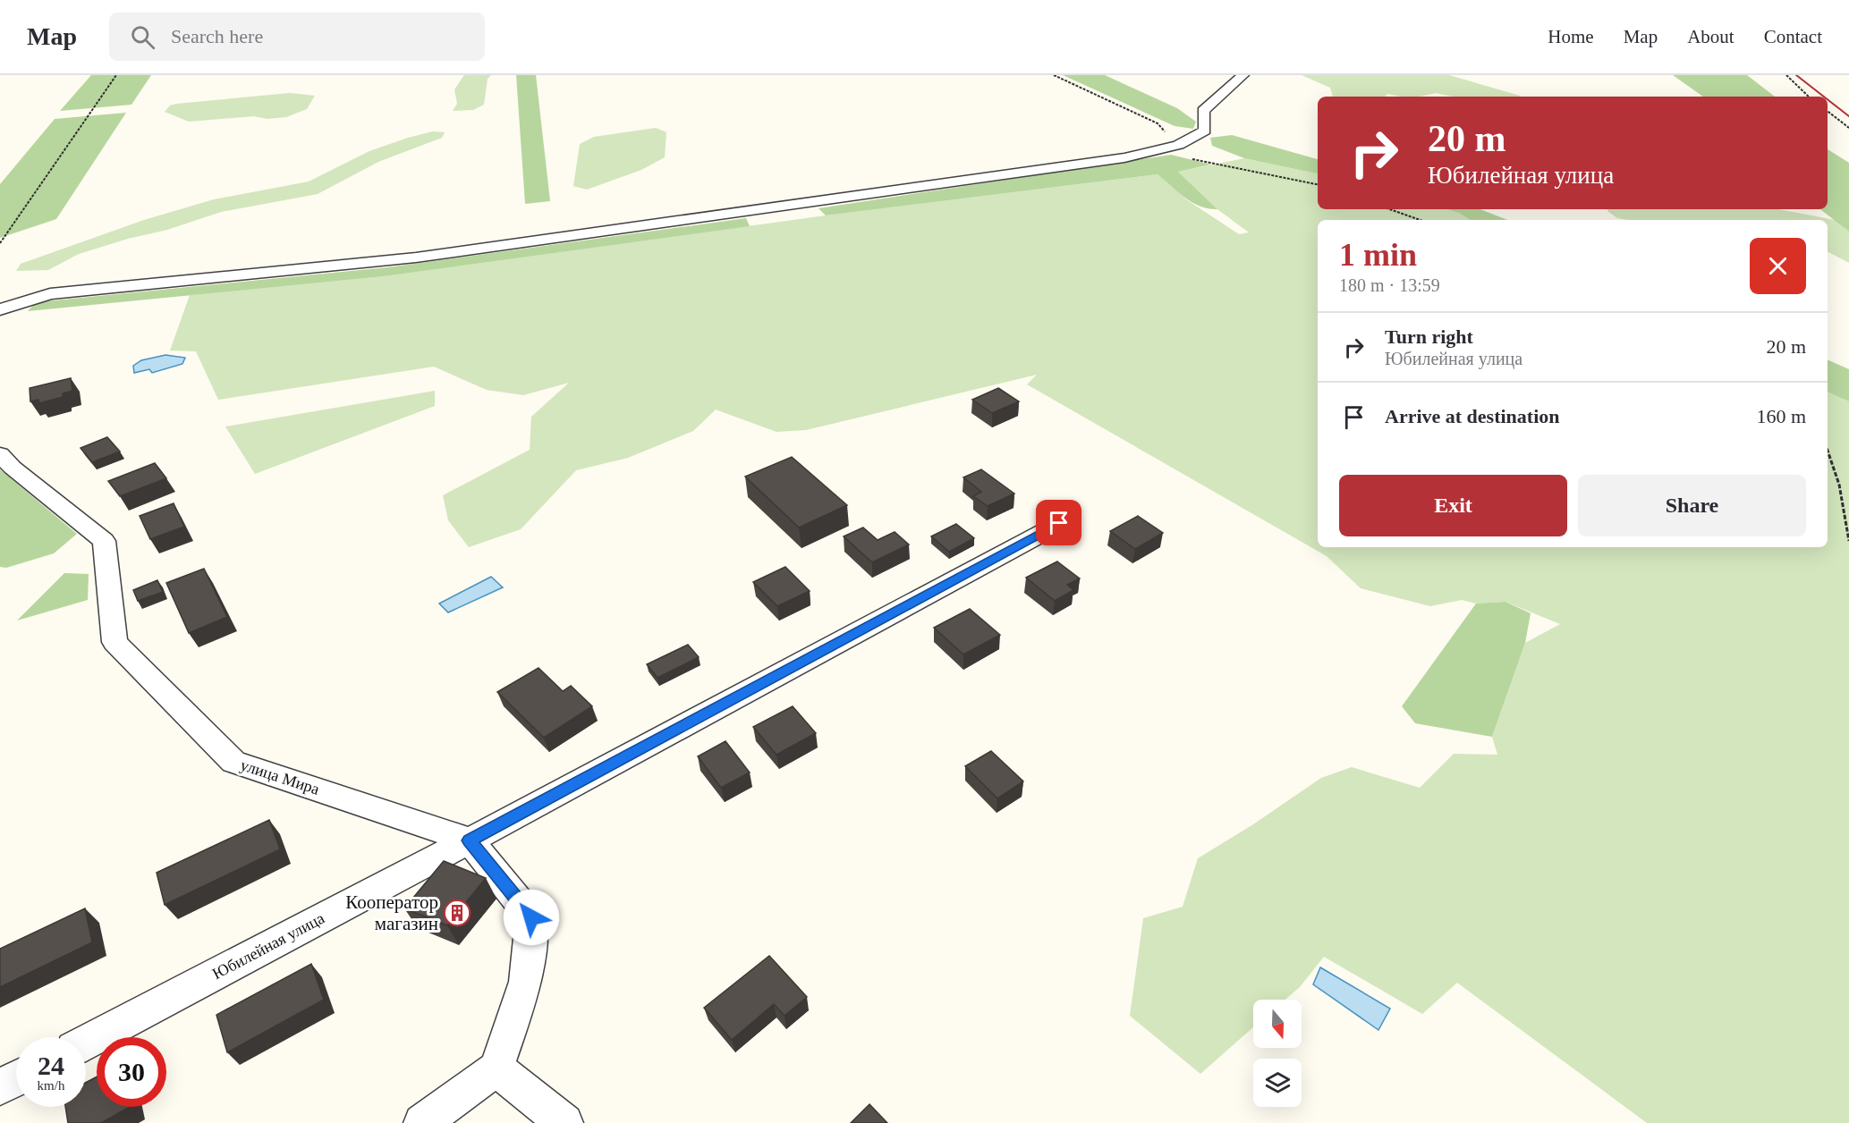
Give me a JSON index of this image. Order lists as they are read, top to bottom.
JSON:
{
  "streets": {
    "street": ["улица Мира", "Юбилейная улица"]
  },
  "crossings": [
    ["улица Мира", "Юбилейная улица"]
  ],
  "places": {
    "building": ["Кооператор магазин"]
  },
  "north": "bottom",
  "page": {
    "header": "Map",
    "search": "Search here",
    "nav": [
      "Home",
      "Map",
      "About",
      "Contact"
    ],
    "turn": ["20 m", "Юбилейная улица"],
    "heading": ["1 min", "180 m · 13:59"],
    "list": [
      {
        "name": "Turn right",
        "note": "Юбилейная улица",
        "value": "20 m"
      },
      {
        "name": "Arrive at destination",
        "value": "160 m"
      }
    ],
    "buttons": ["Exit", "Share"],
    "speed": "24 km/h",
    "limit": "30"
  }
}
